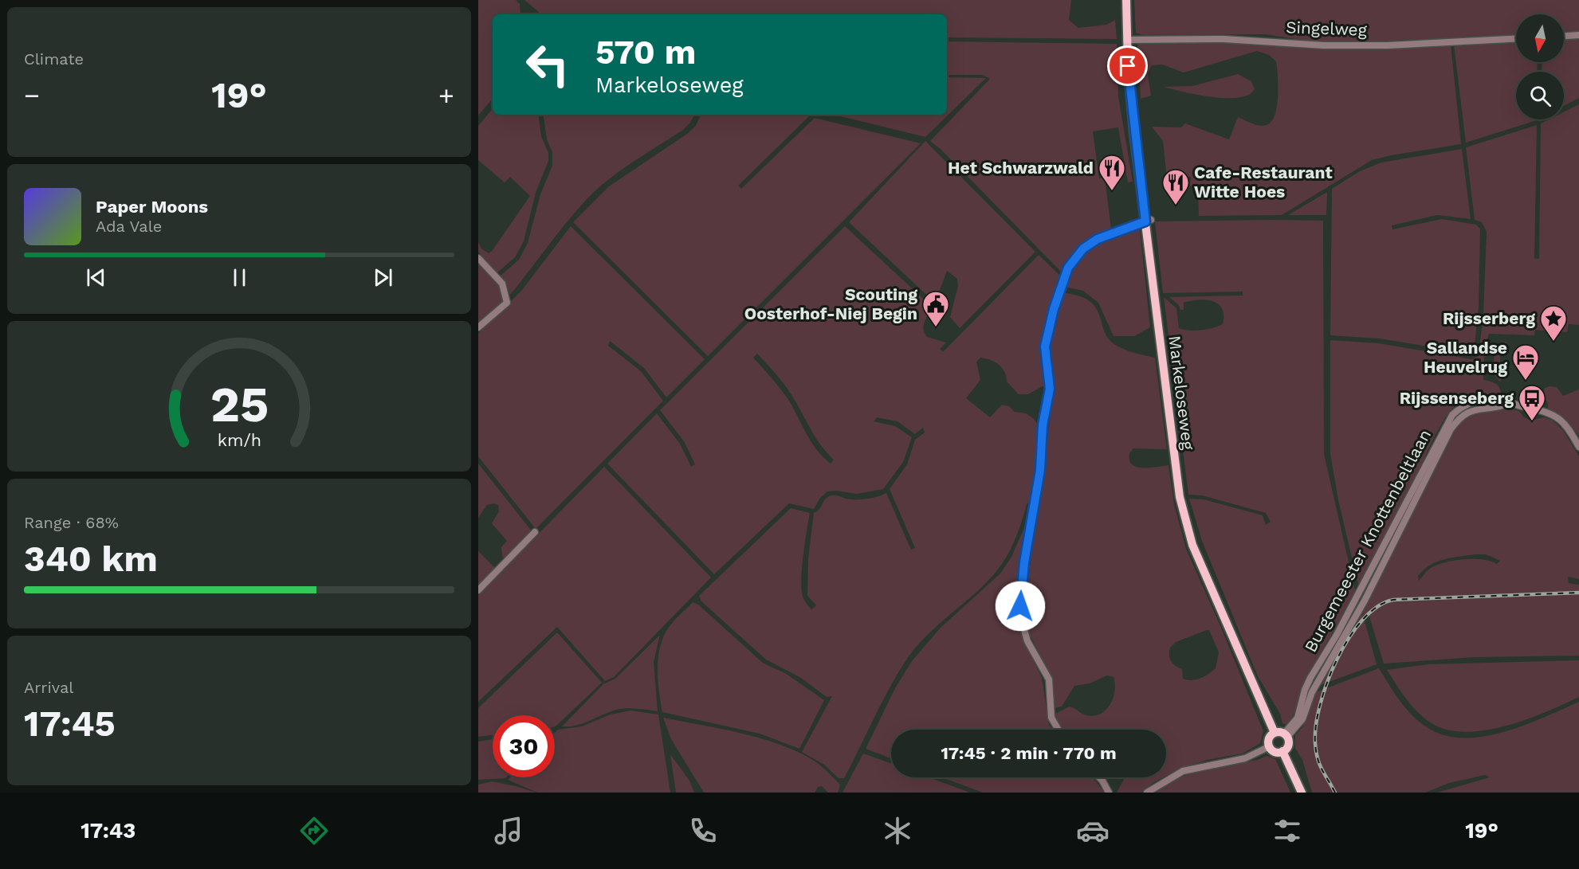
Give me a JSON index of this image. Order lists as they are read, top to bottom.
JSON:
{
  "streets": {
    "main road": ["Markeloseweg"],
    "street": ["Singelweg", "Burgemeester Knottenbeltlaan"]
  },
  "crossings": [
    ["Singelweg", "Markeloseweg"],
    ["Markeloseweg", "Burgemeester Knottenbeltlaan"]
  ],
  "places": {
    "restaurant": ["Het Schwarzwald", "Cafe-Restaurant Witte Hoes"],
    "public building": ["Scouting Oosterhof-Niej Begin"],
    "place": ["Rijsserberg"],
    "hotel": ["Sallandse Heuvelrug"],
    "bus stop": ["Rijssenseberg"]
  },
  "north": "bottom",
  "page": {
    "tile": [
      "Climate",
      ["Range · 68%", "340 km"],
      ["Arrival", "17:45"]
    ],
    "turn": ["570 m", "Markeloseweg"],
    "heat": ["−", "19°", "+"],
    "song": ["Paper Moons", "Ada Vale"],
    "limit": "30",
    "trip": "17:45 · 2 min · 770 m",
    "tabs": ["17:43", "19°"],
    "gauge": ["25", "km/h"]
  }
}
